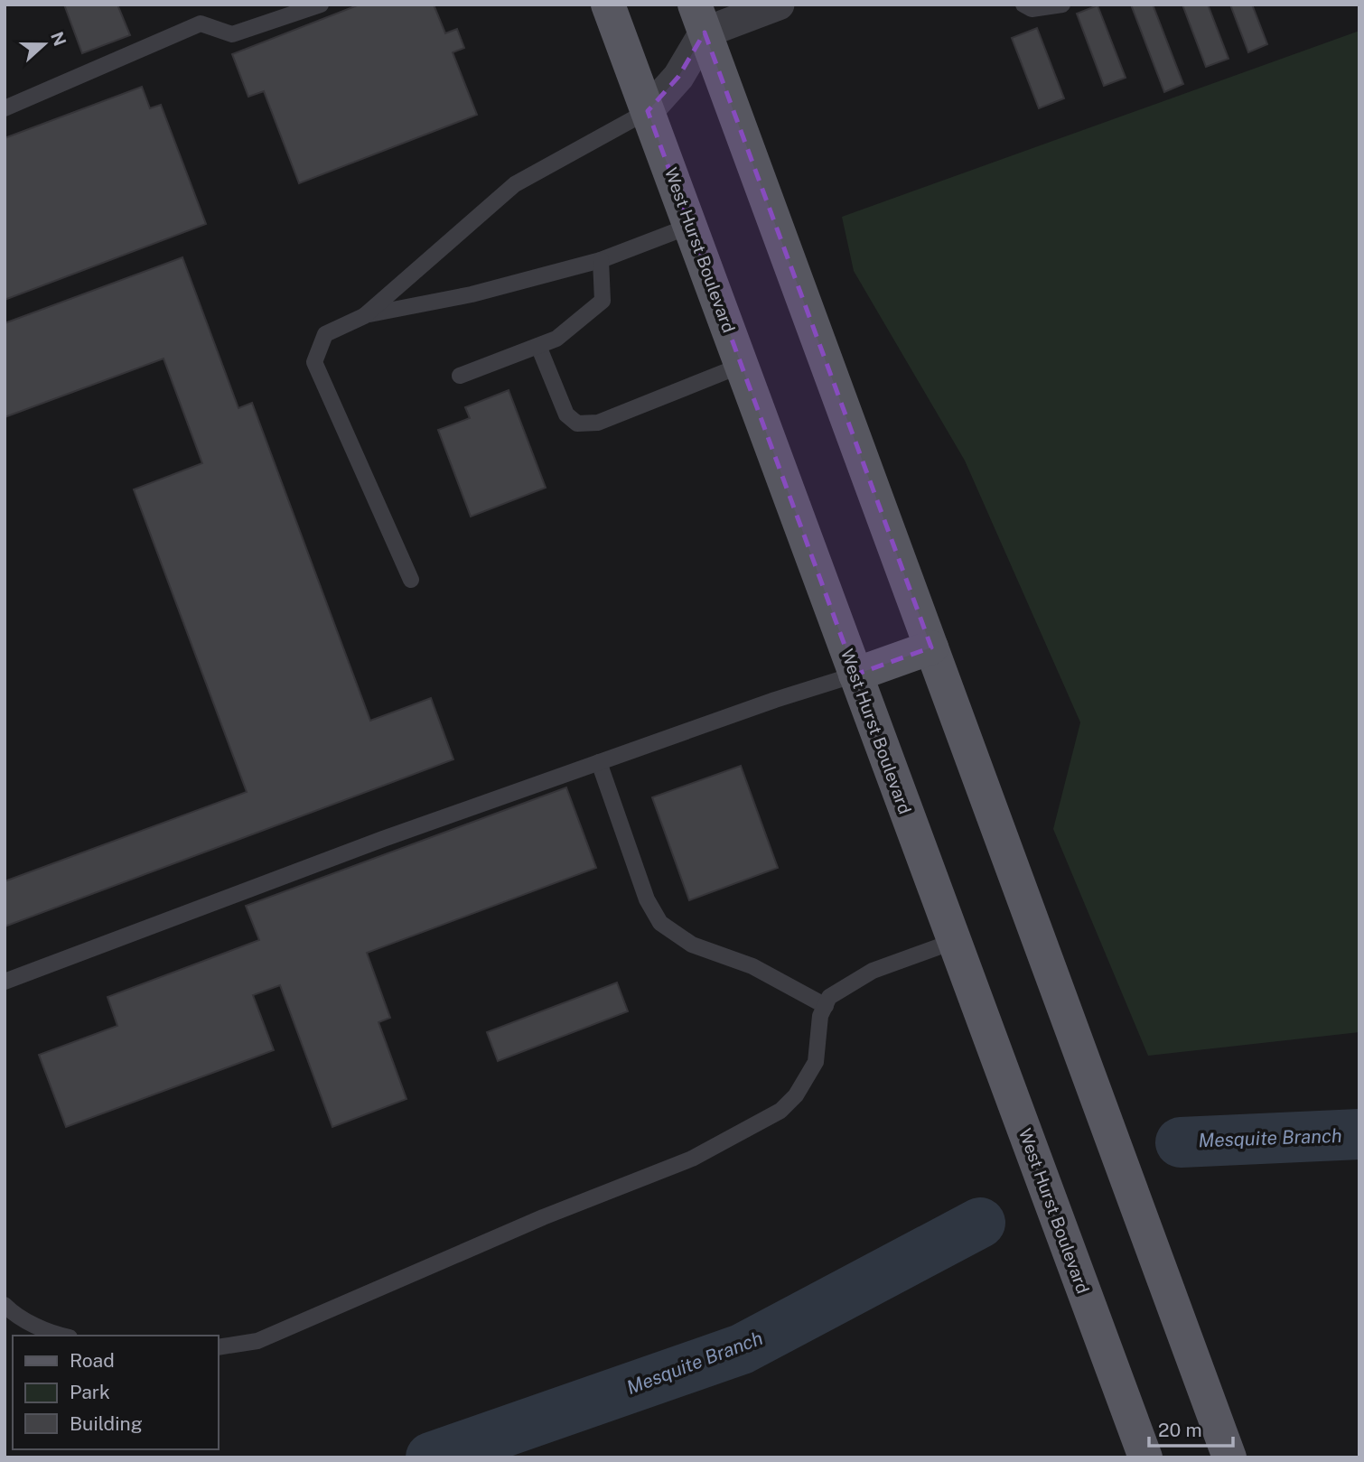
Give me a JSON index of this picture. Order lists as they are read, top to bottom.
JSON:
{
  "streets": {
    "main road": ["West Hurst Boulevard"]
  },
  "water": ["Mesquite Branch"],
  "legend": ["Road", "Park", "Building"],
  "scale_bar": "20 m",
  "north": "right"
}
